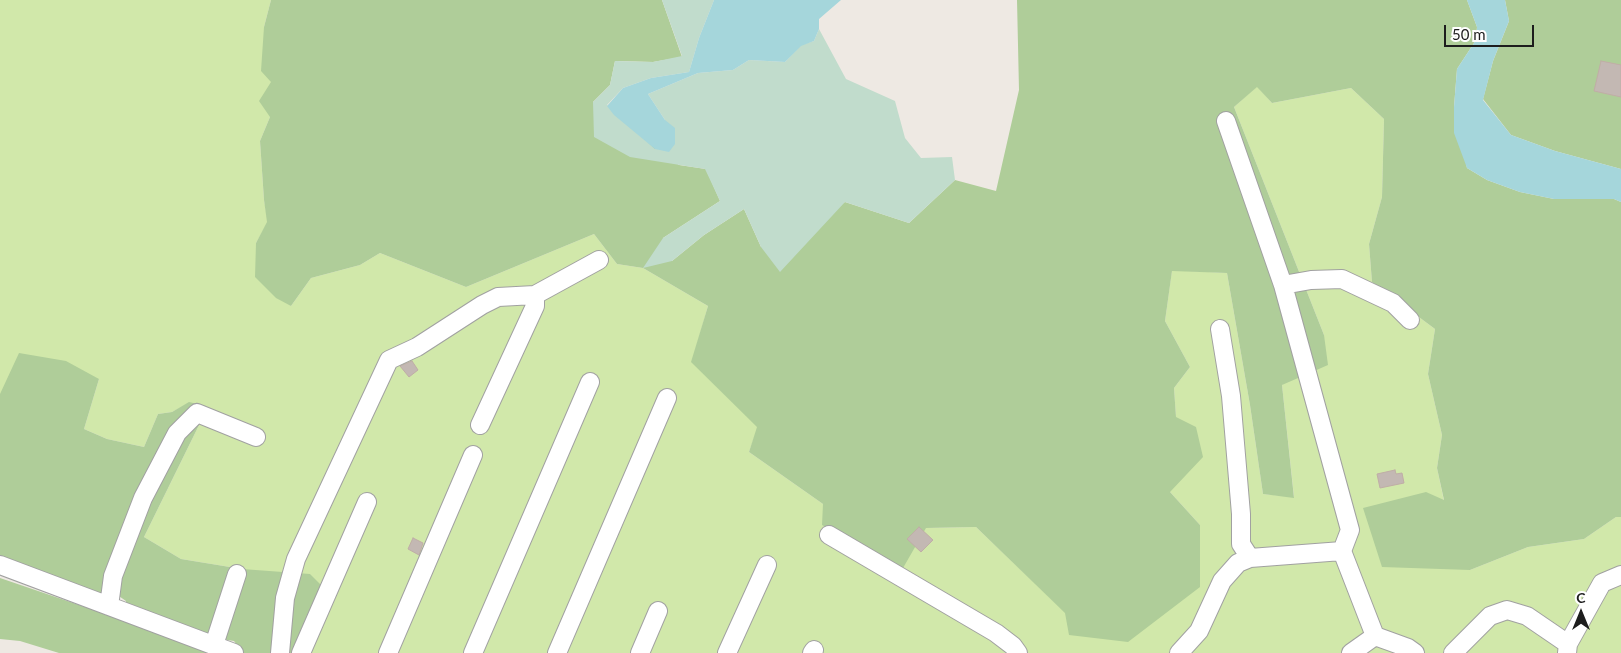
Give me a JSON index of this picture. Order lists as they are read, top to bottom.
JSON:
{
  "scale_bar": "50 m",
  "north": "top"
}
